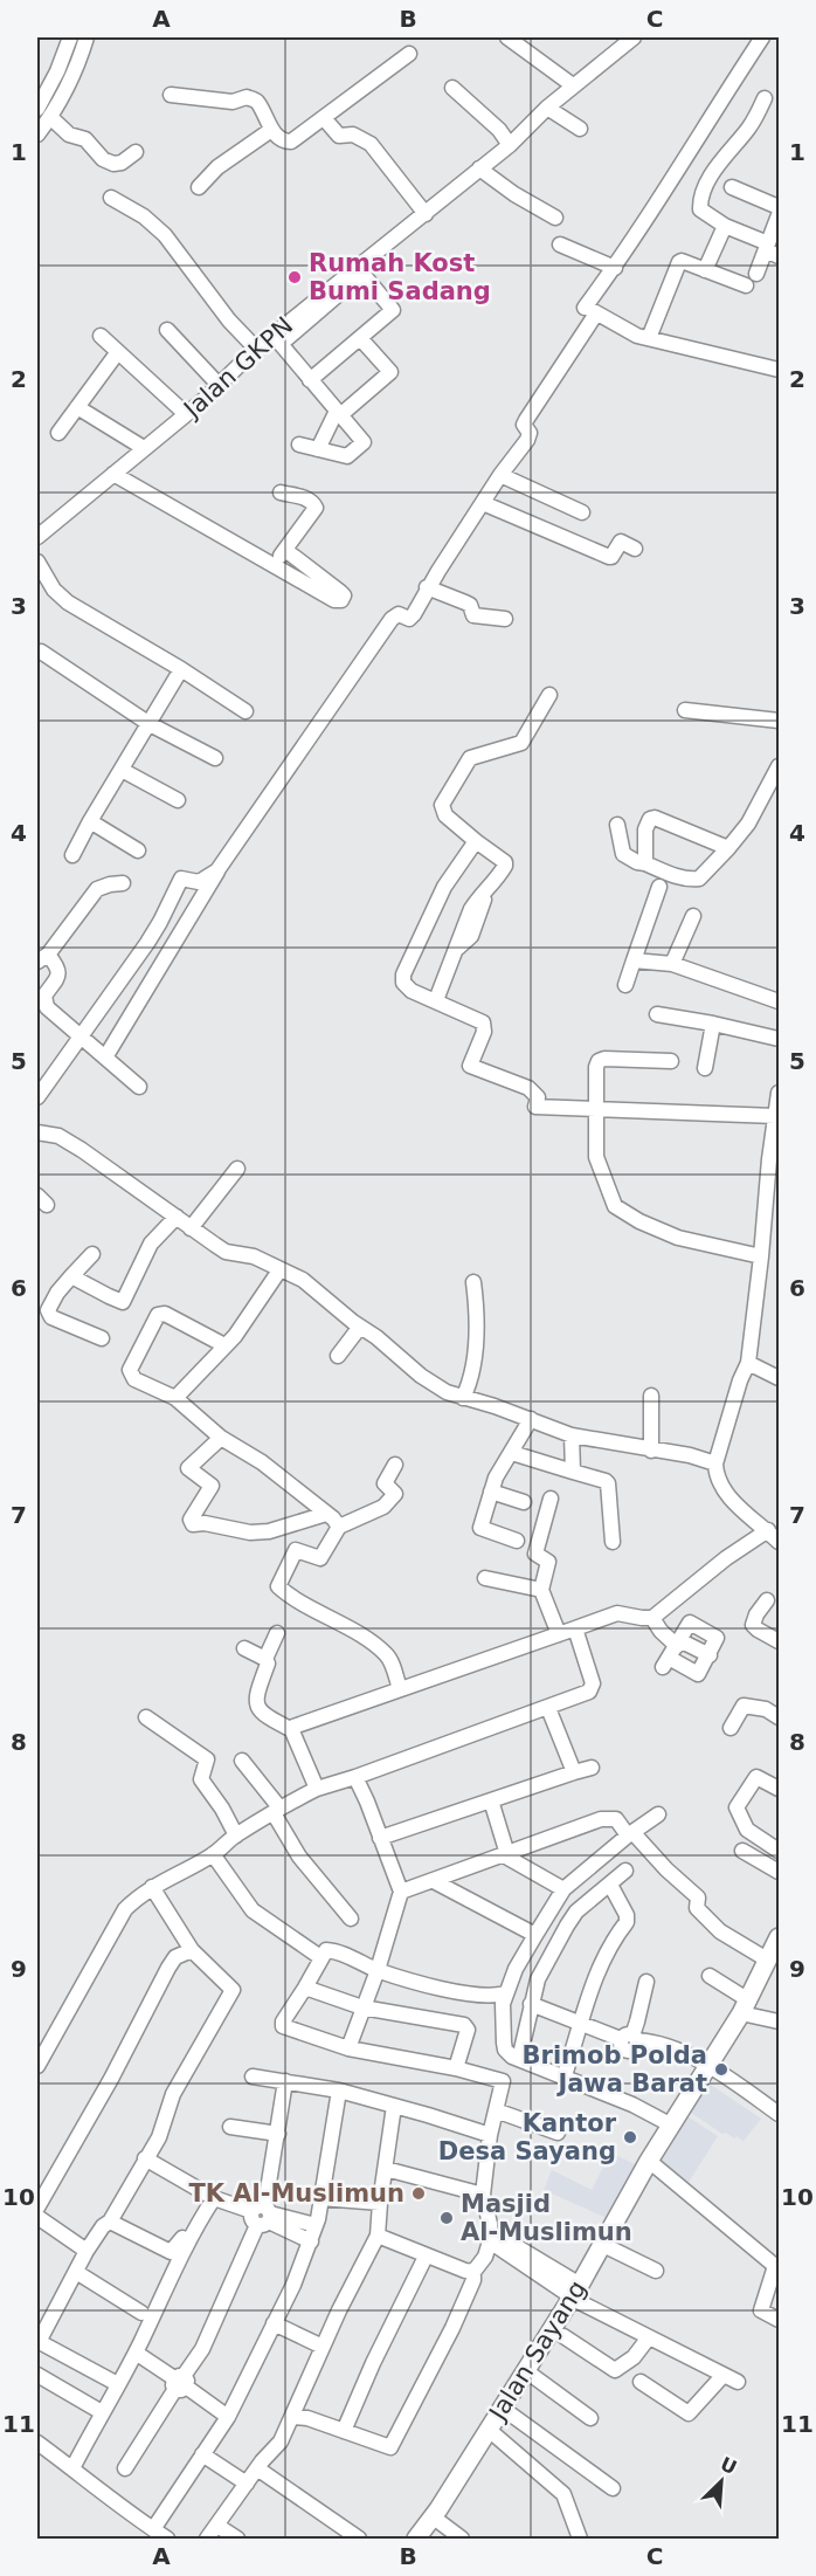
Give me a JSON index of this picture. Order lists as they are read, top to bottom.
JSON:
{
  "streets": {
    "main road": ["Jalan Sayang"],
    "street": ["Jalan GKPN"]
  },
  "places": [
    "Rumah Kost Bumi Sadang",
    "Brimob Polda Jawa Barat",
    "Kantor Desa Sayang",
    "TK Al-Muslimun",
    "Masjid Al-Muslimun"
  ],
  "north": "top right",
  "grid": {
    "columns": ["A", "B", "C"],
    "rows": [
      "1",
      "2",
      "3",
      "4",
      "5",
      "6",
      "7",
      "8",
      "9",
      "10",
      "11"
    ]
  }
}
